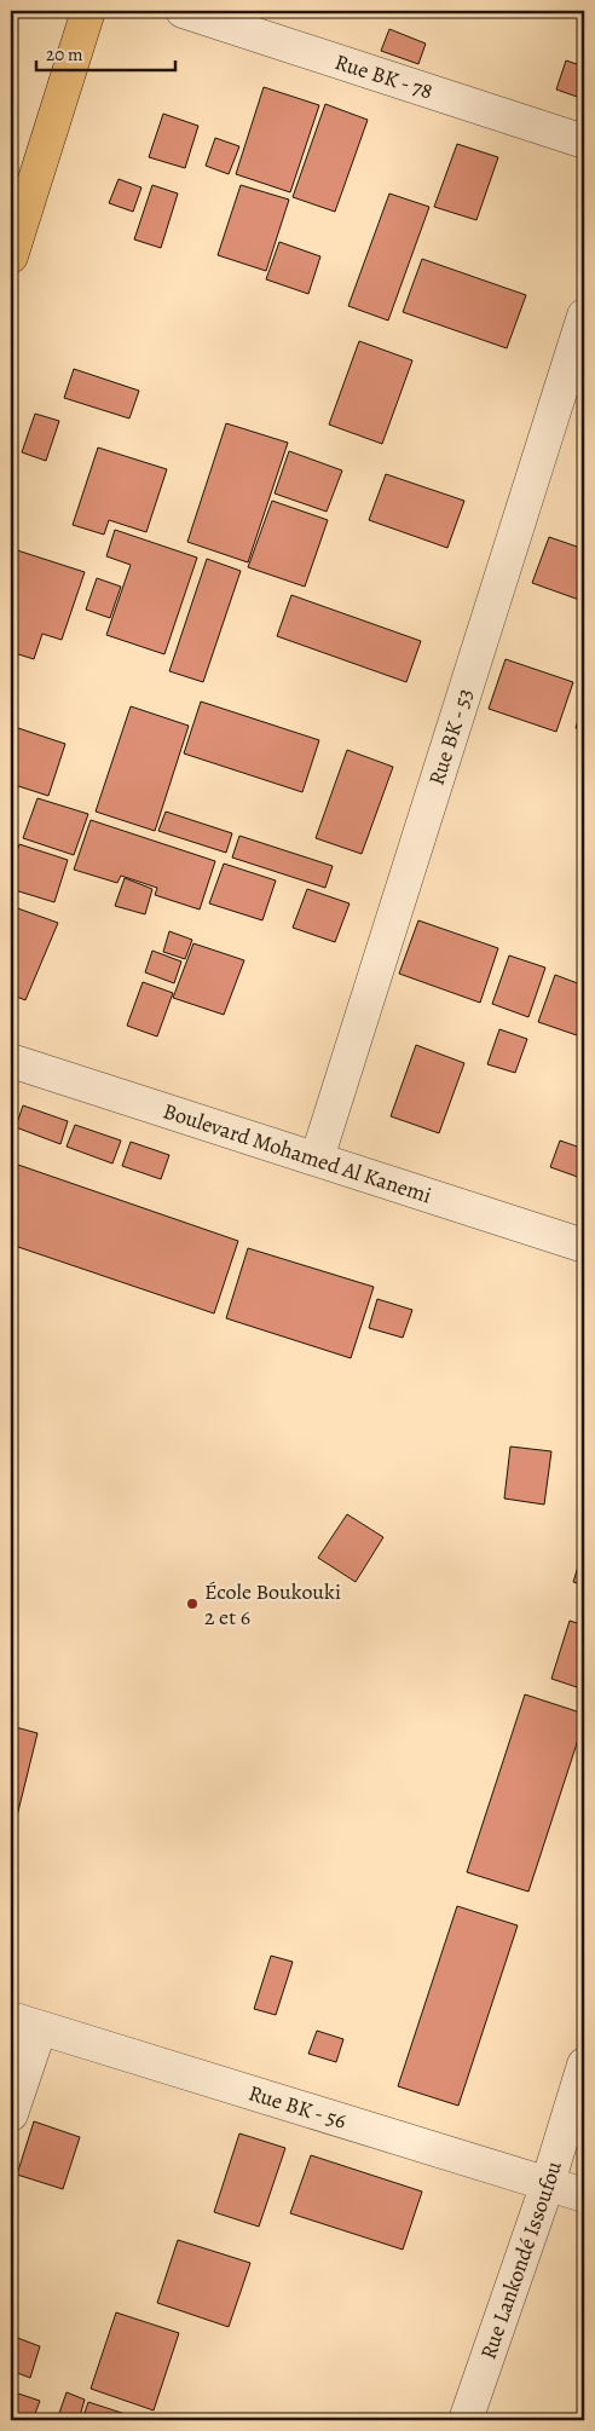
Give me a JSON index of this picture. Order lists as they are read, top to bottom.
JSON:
{
  "streets": {
    "street": [
      "Rue BK - 78",
      "Rue BK - 53",
      "Boulevard Mohamed Al Kanemi",
      "Rue BK - 56",
      "Rue Lankondé Issoufou"
    ]
  },
  "crossings": [
    ["Rue BK - 53", "Boulevard Mohamed Al Kanemi"],
    ["Rue BK - 56", "Rue Lankondé Issoufou"]
  ],
  "places": ["École Boukouki 2 et 6"],
  "scale_bar": "20 m"
}
